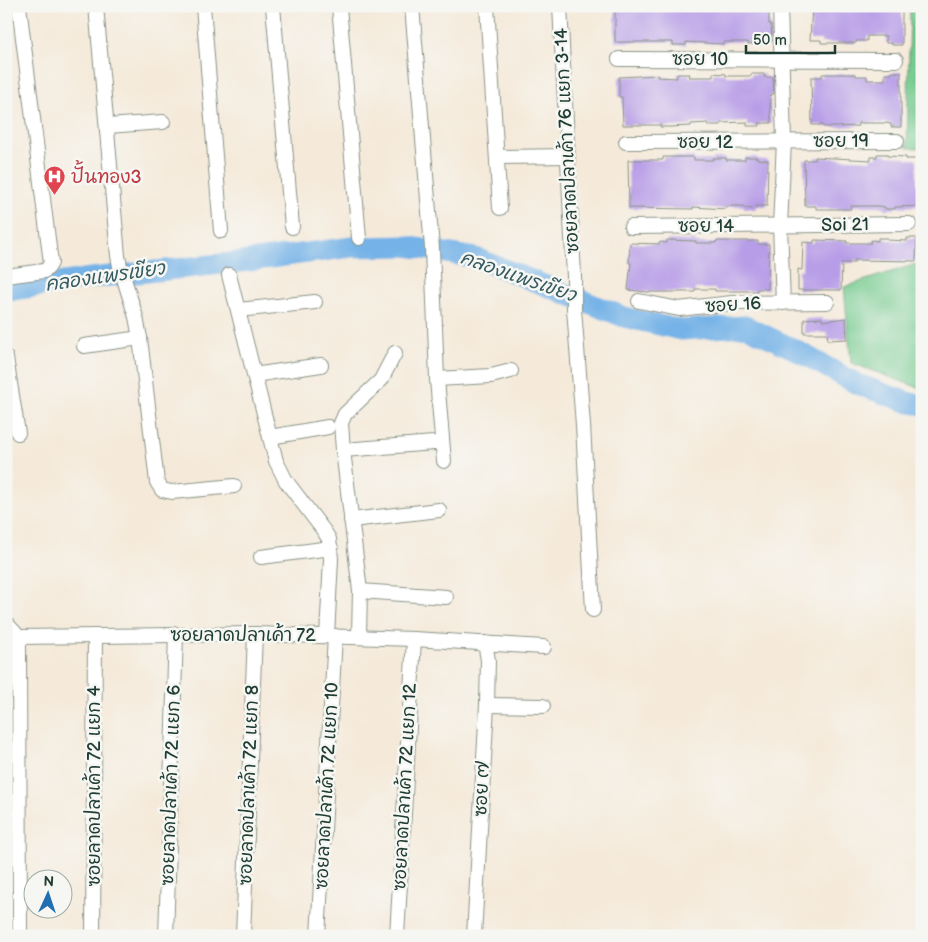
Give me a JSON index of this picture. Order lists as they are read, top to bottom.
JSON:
{
  "streets": {
    "street": [
      "ซอย 10",
      "ซอยลาดปลาเค้า 76 แยก 3-14",
      "ซอย 19",
      "ซอย 12",
      "Soi 21",
      "ซอย 14",
      "ซอย 16",
      "ซอยลาดปลาเค้า 72",
      "ซอยลาดปลาเค้า 72 แยก 6",
      "ซอยลาดปลาเค้า 72 แยก 8",
      "ซอยลาดปลาเค้า 72 แยก 4",
      "ซอยลาดปลาเค้า 72 แยก 10",
      "ซอยลาดปลาเค้า 72 แยก 12",
      "ซอย ๗"
    ]
  },
  "crossings": [
    ["ซอย 19", "ซอย 12"],
    ["Soi 21", "ซอย 14"],
    ["ซอยลาดปลาเค้า 72", "ซอยลาดปลาเค้า 72 แยก 6"],
    ["ซอยลาดปลาเค้า 72", "ซอยลาดปลาเค้า 72 แยก 8"],
    ["ซอยลาดปลาเค้า 72", "ซอยลาดปลาเค้า 72 แยก 4"],
    ["ซอยลาดปลาเค้า 72", "ซอยลาดปลาเค้า 72 แยก 10"],
    ["ซอยลาดปลาเค้า 72", "ซอยลาดปลาเค้า 72 แยก 12"],
    ["ซอยลาดปลาเค้า 72", "ซอย ๗"]
  ],
  "water": ["คลองแพรเขียว"],
  "places": {
    "hospital": ["ปั้นทอง3"]
  },
  "scale_bar": "50 m",
  "north": "top"
}
